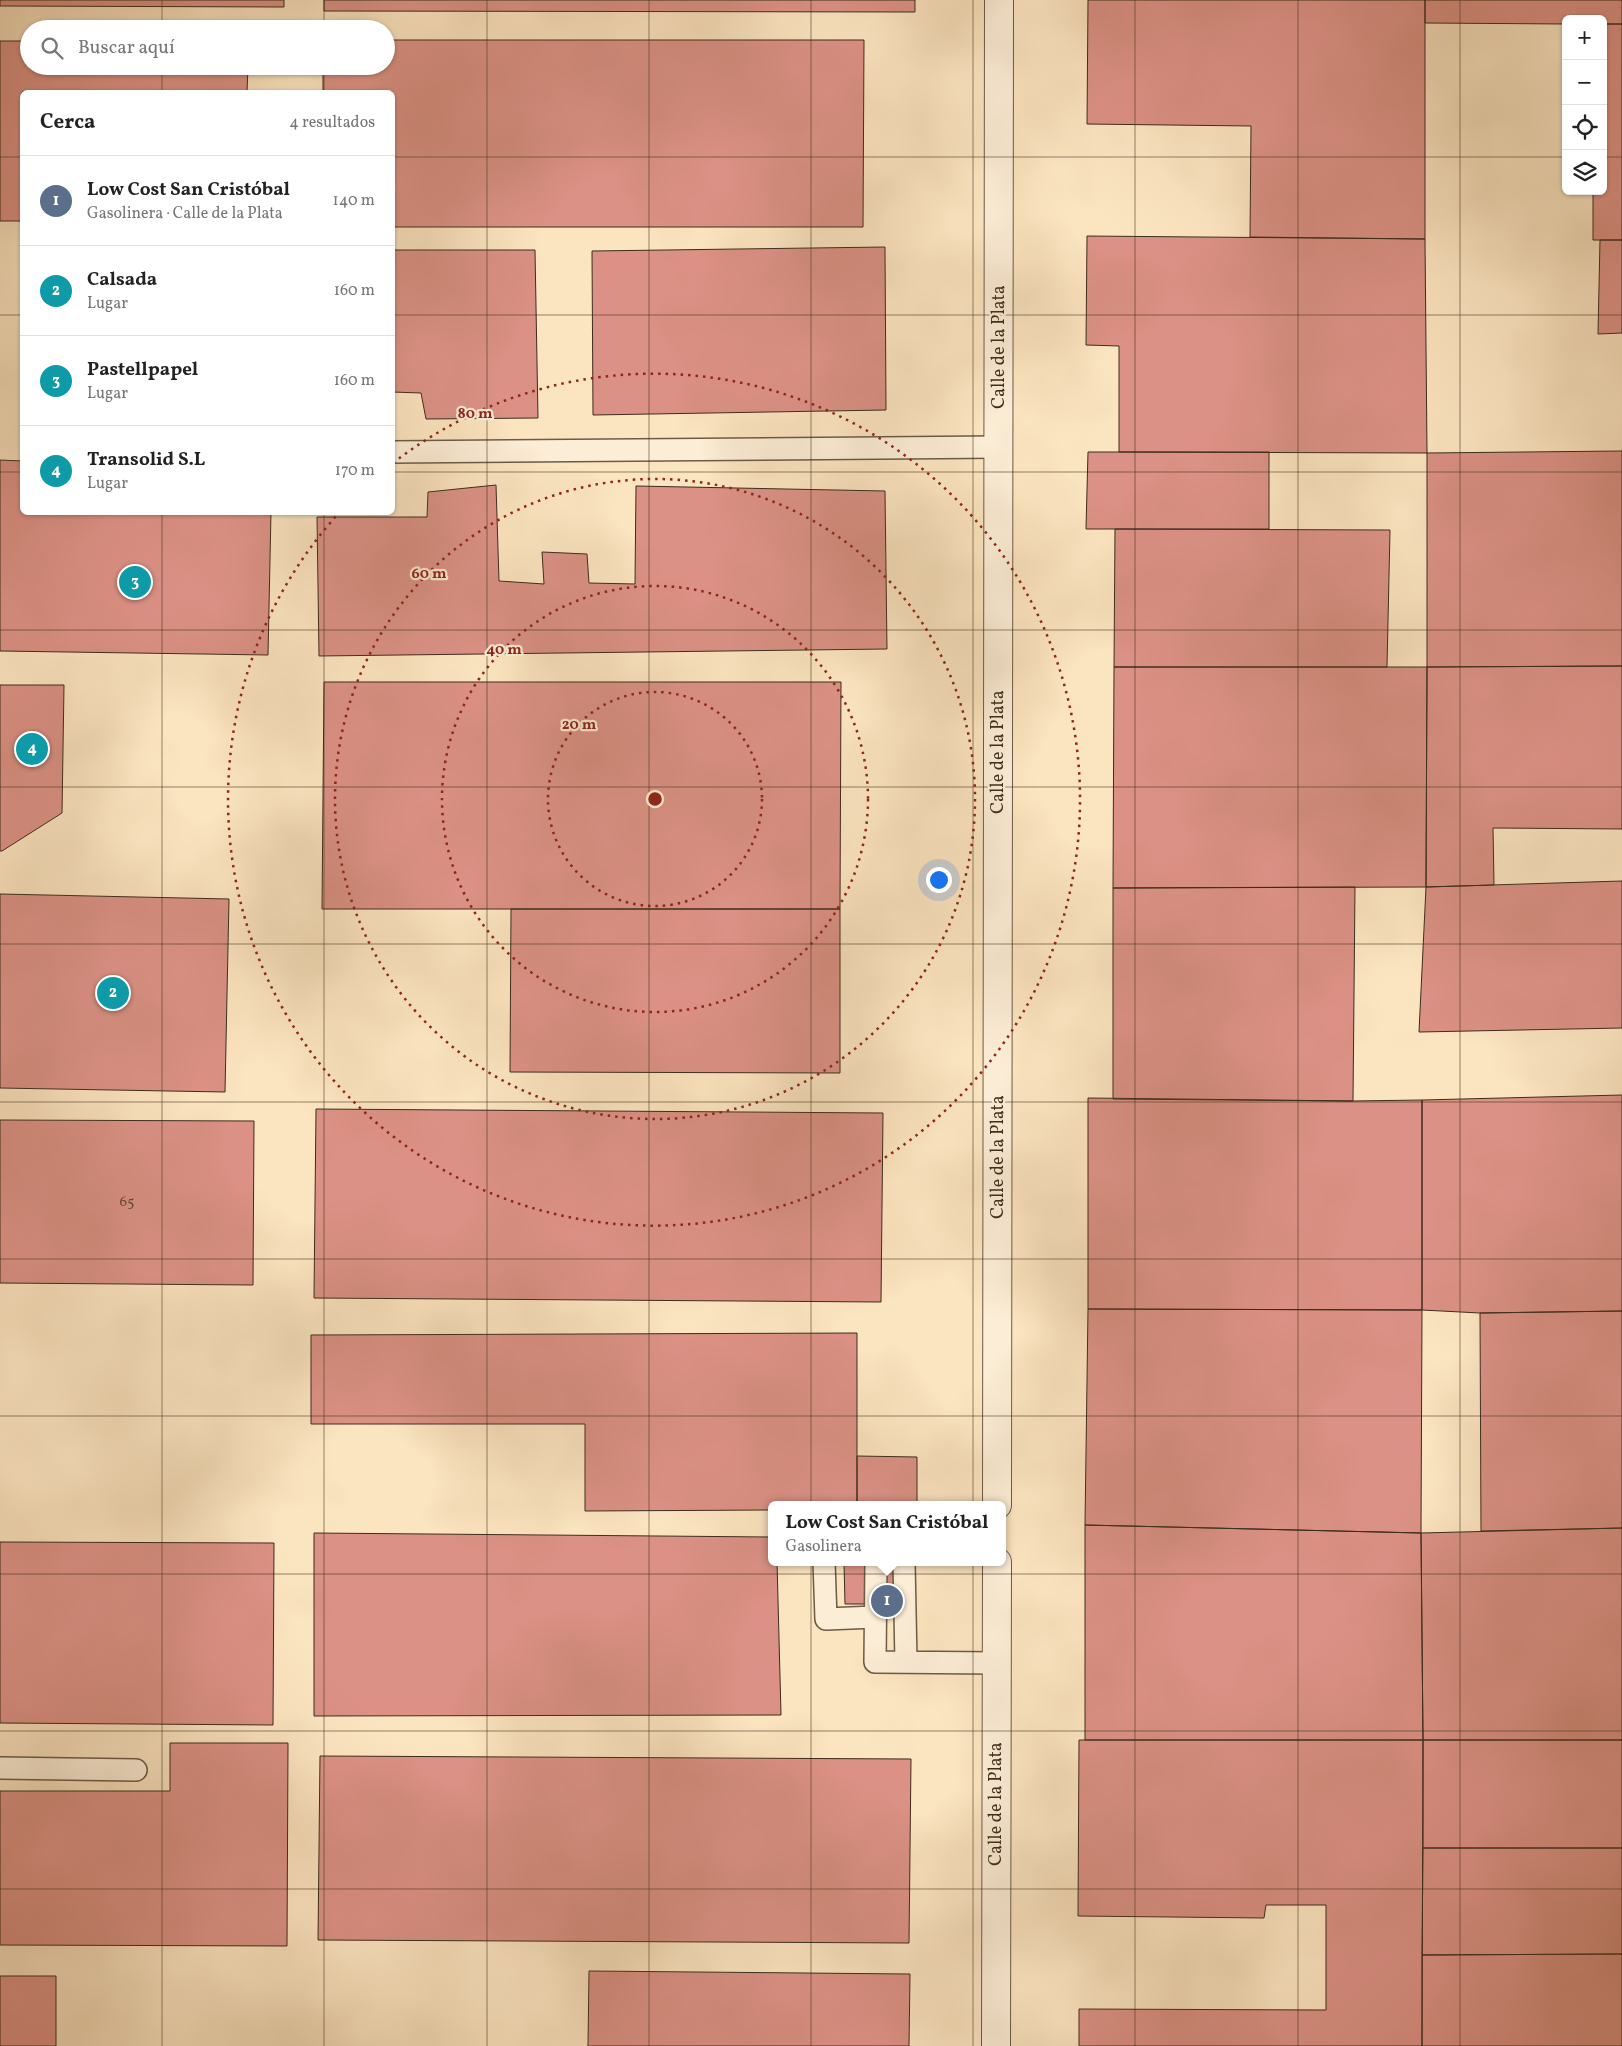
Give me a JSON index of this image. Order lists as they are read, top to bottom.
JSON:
{
  "streets": {
    "street": ["Calle de la Plata"]
  },
  "house_numbers": ["65"],
  "page": {
    "map_buttons": ["+", "−"],
    "search": "Buscar aquí",
    "heading": ["Cerca", "4 resultados"],
    "list": [
      {
        "mark": "1",
        "name": "Low Cost San Cristóbal",
        "note": "Gasolinera · Calle de la Plata",
        "value": "140 m"
      },
      {
        "mark": "2",
        "name": "Calsada",
        "note": "Lugar",
        "value": "160 m"
      },
      {
        "mark": "3",
        "name": "Pastellpapel",
        "note": "Lugar",
        "value": "160 m"
      },
      {
        "mark": "4",
        "name": "Transolid S.L",
        "note": "Lugar",
        "value": "170 m"
      }
    ],
    "pins": [
      "3",
      "4",
      "2",
      "1"
    ],
    "popup": ["Low Cost San Cristóbal", "Gasolinera"]
  },
  "rings": [
    "80 m",
    "60 m",
    "40 m",
    "20 m"
  ]
}
